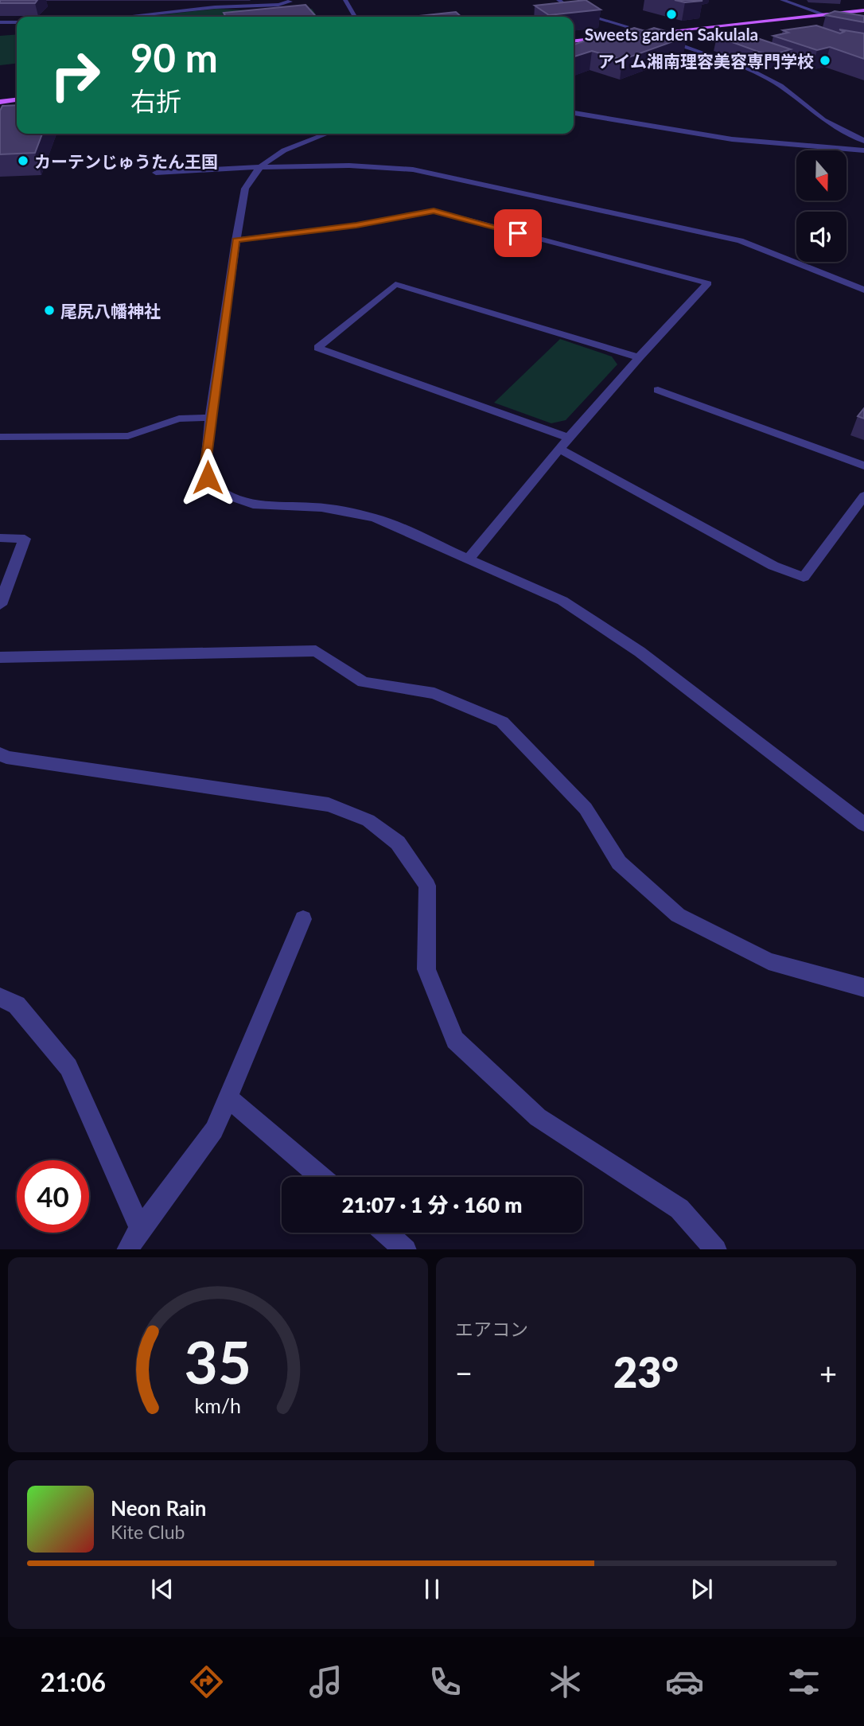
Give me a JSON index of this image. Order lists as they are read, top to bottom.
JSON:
{
  "places": [
    "Sweets garden Sakulala",
    "アイム湘南理容美容専門学校",
    "カーテンじゅうたん王国",
    "尾尻八幡神社"
  ],
  "north": "bottom",
  "page": {
    "turn": ["90 m", "右折"],
    "limit": "40",
    "trip": "21:07 · 1 分 · 160 m",
    "tile": "エアコン",
    "heat": ["−", "23°", "+"],
    "song": ["Neon Rain", "Kite Club"],
    "tabs": "21:06",
    "gauge": ["35", "km/h"]
  }
}
